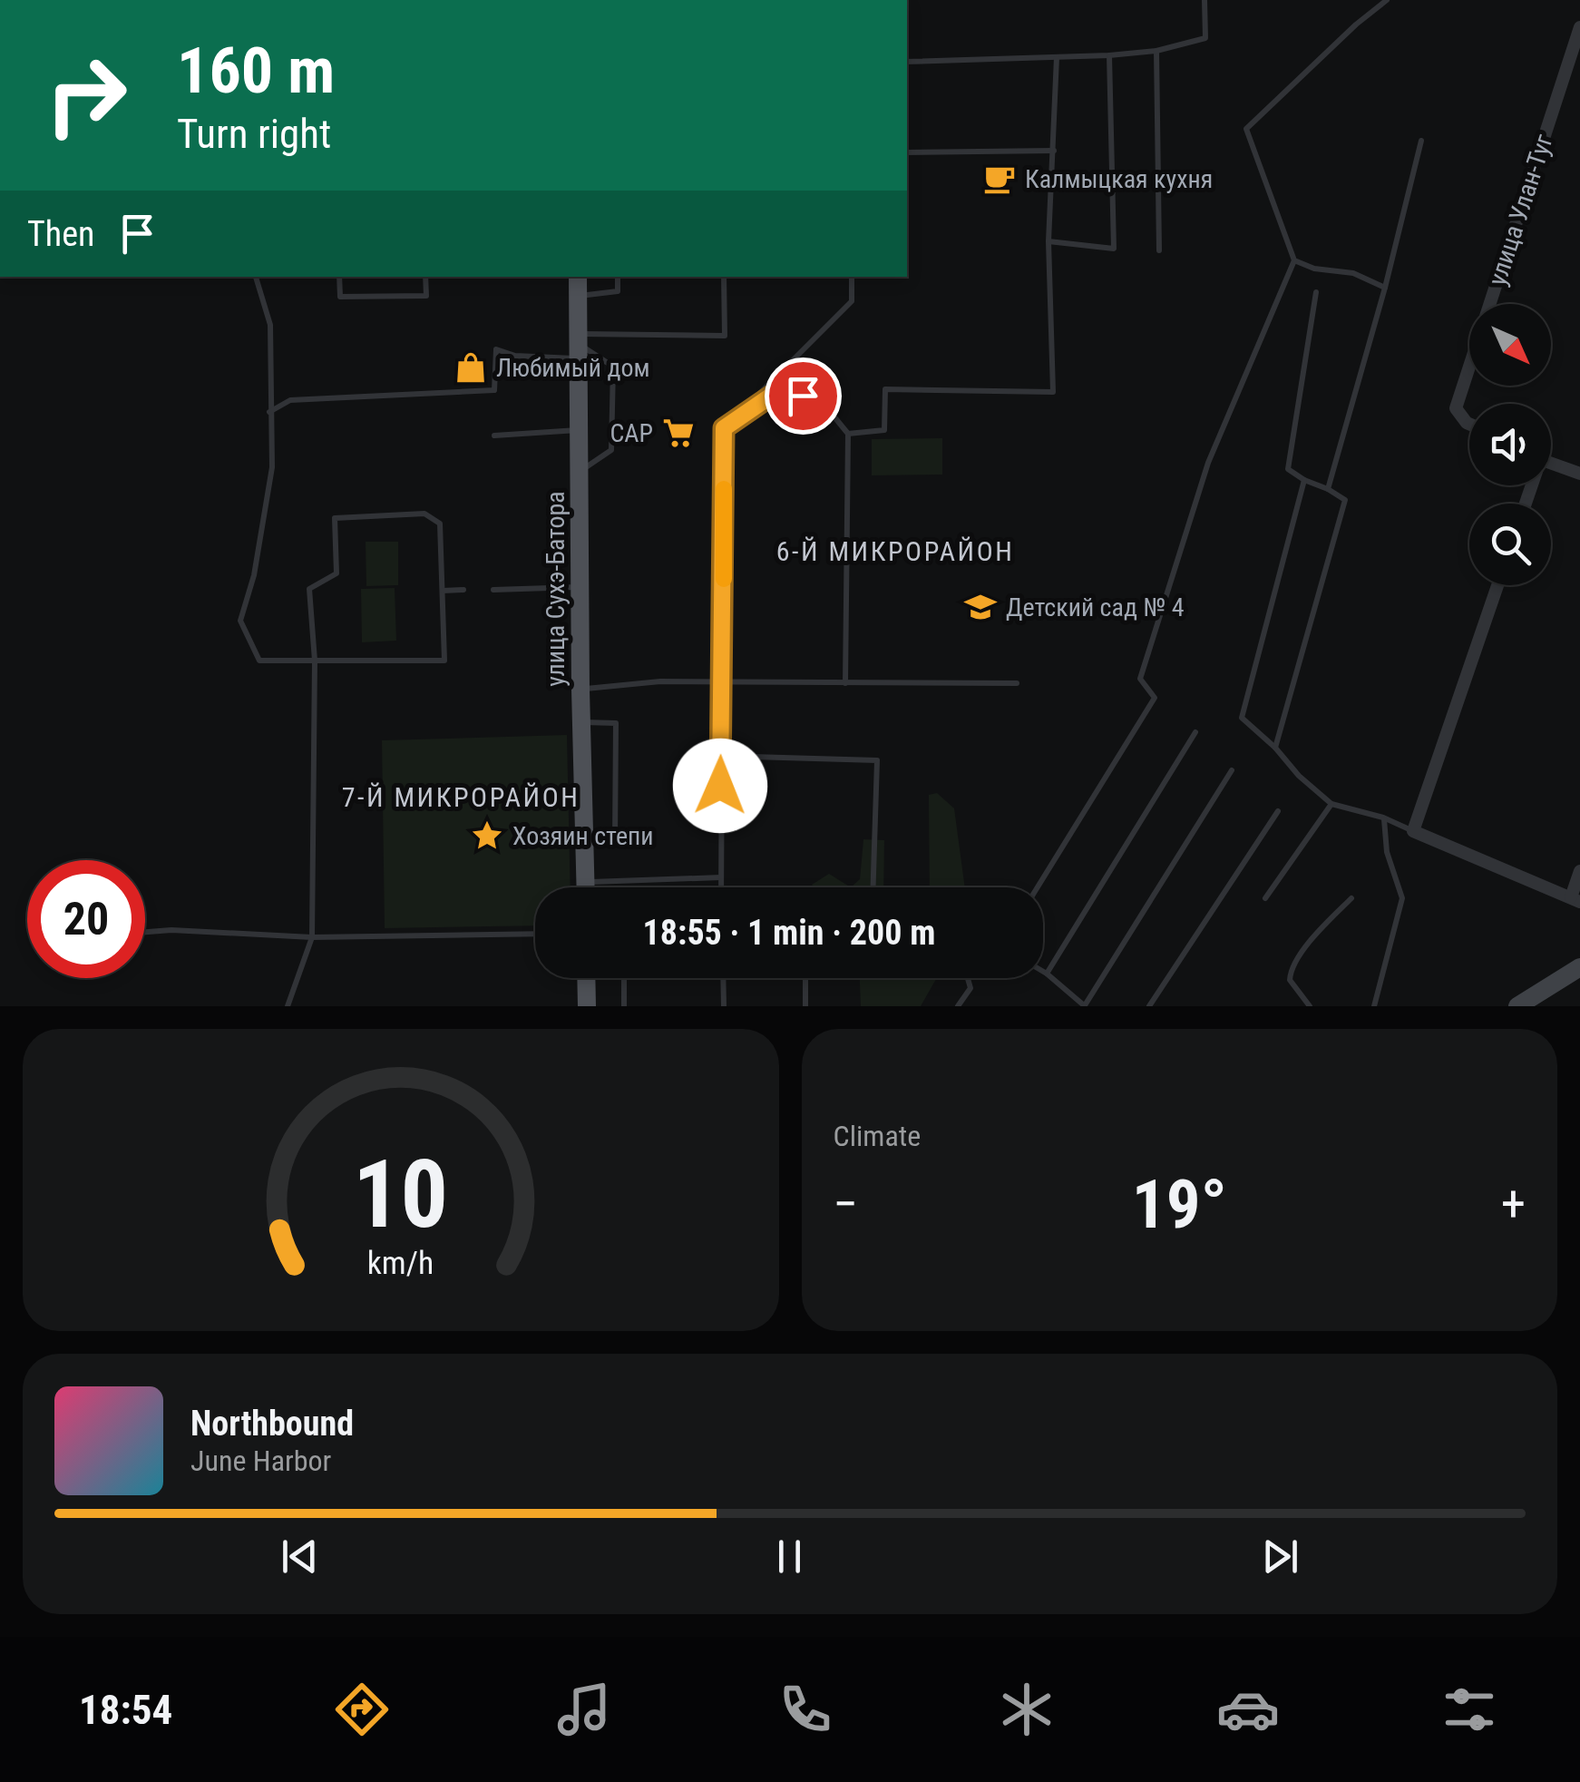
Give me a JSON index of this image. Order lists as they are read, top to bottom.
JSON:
{
  "streets": {
    "main road": ["улица Сухэ-Батора"],
    "street": ["улица Улан-Туг"]
  },
  "districts": ["6-Й МИКРОРАЙОН", "7-Й МИКРОРАЙОН"],
  "places": {
    "cafe": ["Калмыцкая кухня"],
    "shop": ["Любимый дом"],
    "supermarket": ["САР"],
    "school or university": ["Детский сад № 4"],
    "place": ["Хозяин степи"]
  },
  "north": "bottom right",
  "page": {
    "turn": ["160 m", "Turn right"],
    "then": "Then",
    "limit": "20",
    "trip": "18:55 · 1 min · 200 m",
    "tile": "Climate",
    "heat": ["−", "19°", "+"],
    "song": ["Northbound", "June Harbor"],
    "tabs": "18:54",
    "gauge": ["10", "km/h"]
  }
}
